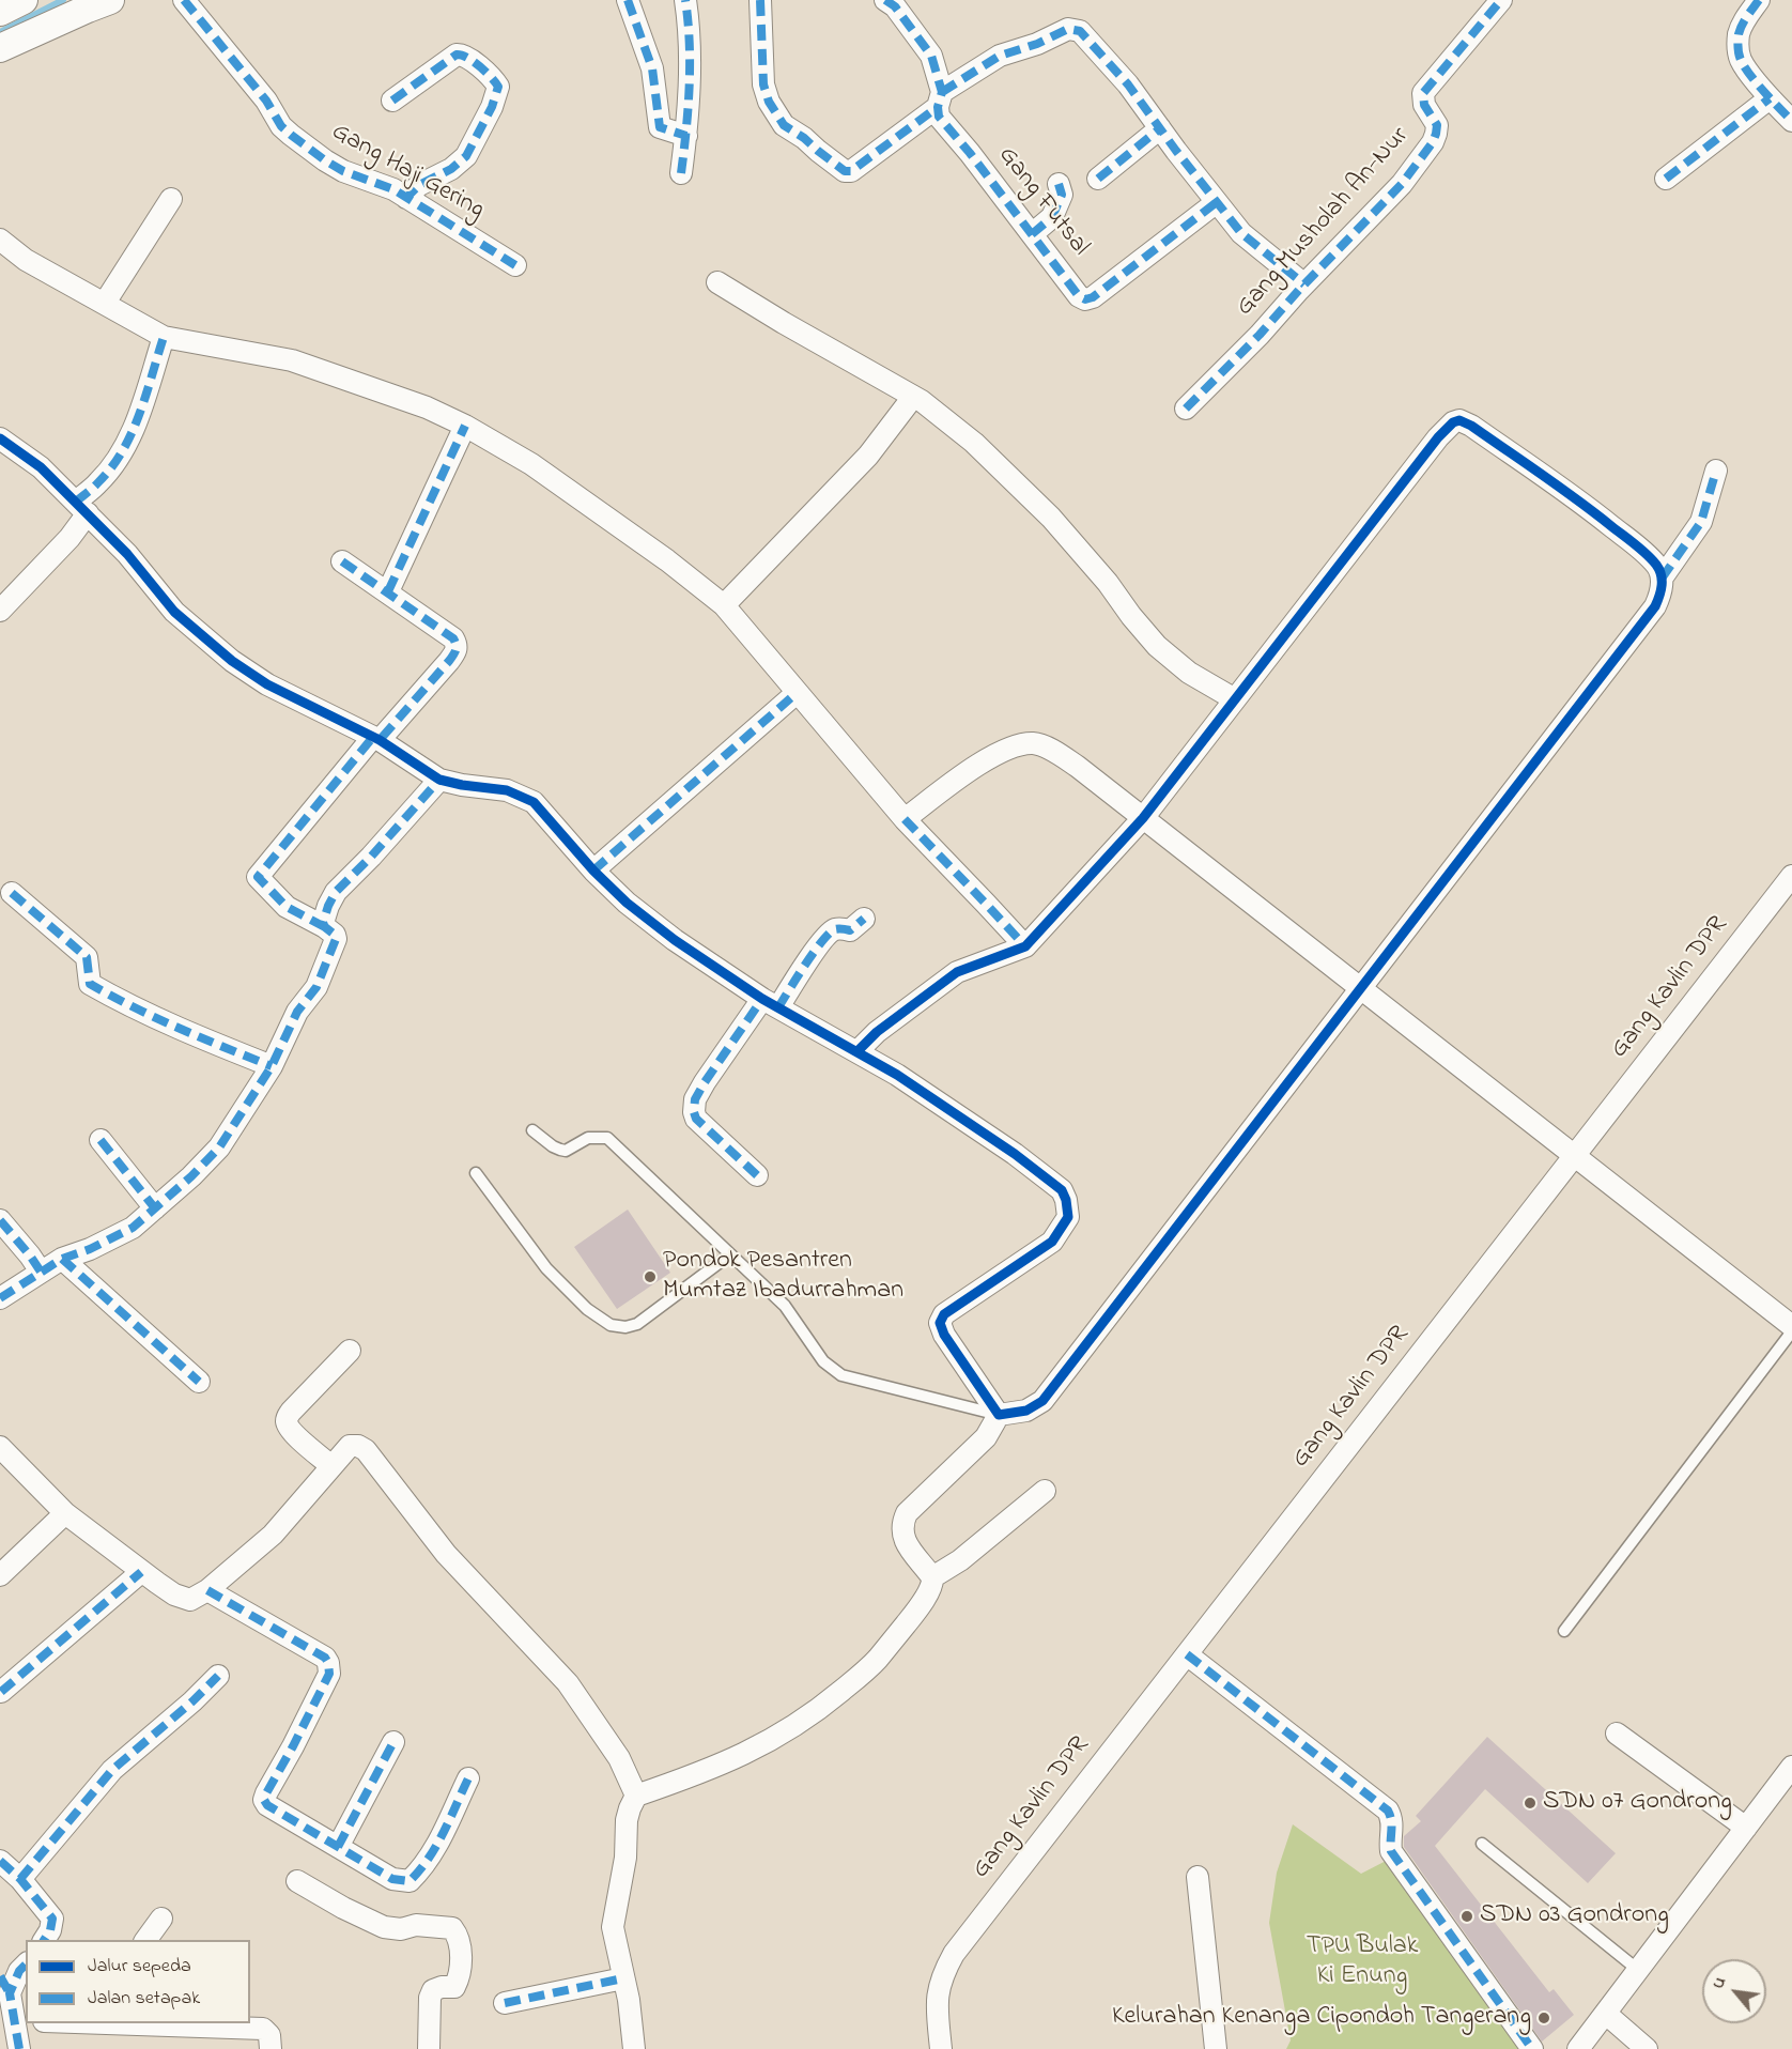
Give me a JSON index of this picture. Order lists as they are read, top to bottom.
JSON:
{
  "streets": {
    "street": [
      "Gang Haji Gering",
      "Gang Futsal",
      "Gang Musholah An-Nur",
      "Gang Kavlin DPR"
    ]
  },
  "parks": ["TPU Bulak Ki Enung"],
  "places": [
    "Pondok Pesantren Mumtaz Ibadurrahman",
    "SDN 07 Gondrong",
    "SDN 03 Gondrong",
    "Kelurahan Kenanga Cipondoh Tangerang"
  ],
  "legend": ["Jalur sepeda", "Jalan setapak"],
  "north": "top left"
}
